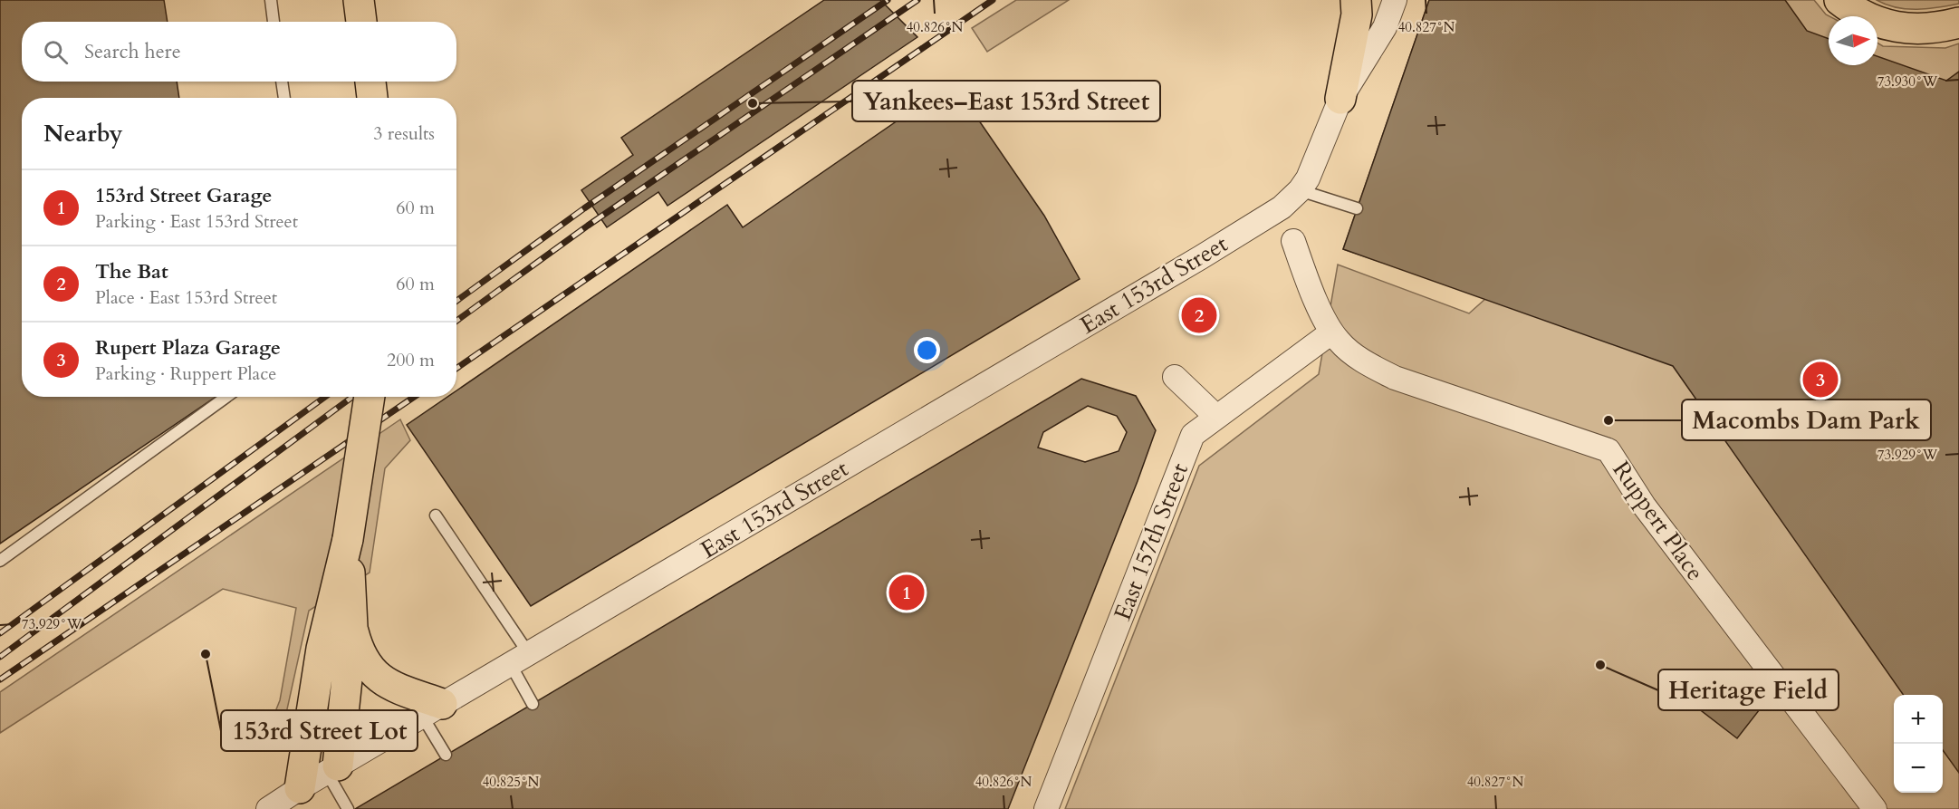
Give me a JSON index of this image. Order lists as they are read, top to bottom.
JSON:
{
  "streets": {
    "street": ["East 153rd Street", "Ruppert Place", "East 157th Street"]
  },
  "crossings": [
    ["Ruppert Place", "East 157th Street"]
  ],
  "places": [
    "Yankees–East 153rd Street",
    "Macombs Dam Park",
    "153rd Street Lot",
    "Heritage Field"
  ],
  "north": "right",
  "page": {
    "search": "Search here",
    "heading": ["Nearby", "3 results"],
    "list": [
      {
        "mark": "1",
        "name": "153rd Street Garage",
        "note": "Parking · East 153rd Street",
        "value": "60 m"
      },
      {
        "mark": "2",
        "name": "The Bat",
        "note": "Place · East 153rd Street",
        "value": "60 m"
      },
      {
        "mark": "3",
        "name": "Rupert Plaza Garage",
        "note": "Parking · Ruppert Place",
        "value": "200 m"
      }
    ],
    "pins": ["2", "3", "1"],
    "map_buttons": ["+", "−"]
  },
  "coordinates": [
    "40.826°N",
    "40.827°N",
    "73.930°W",
    "73.929°W",
    "40.825°N"
  ]
}
